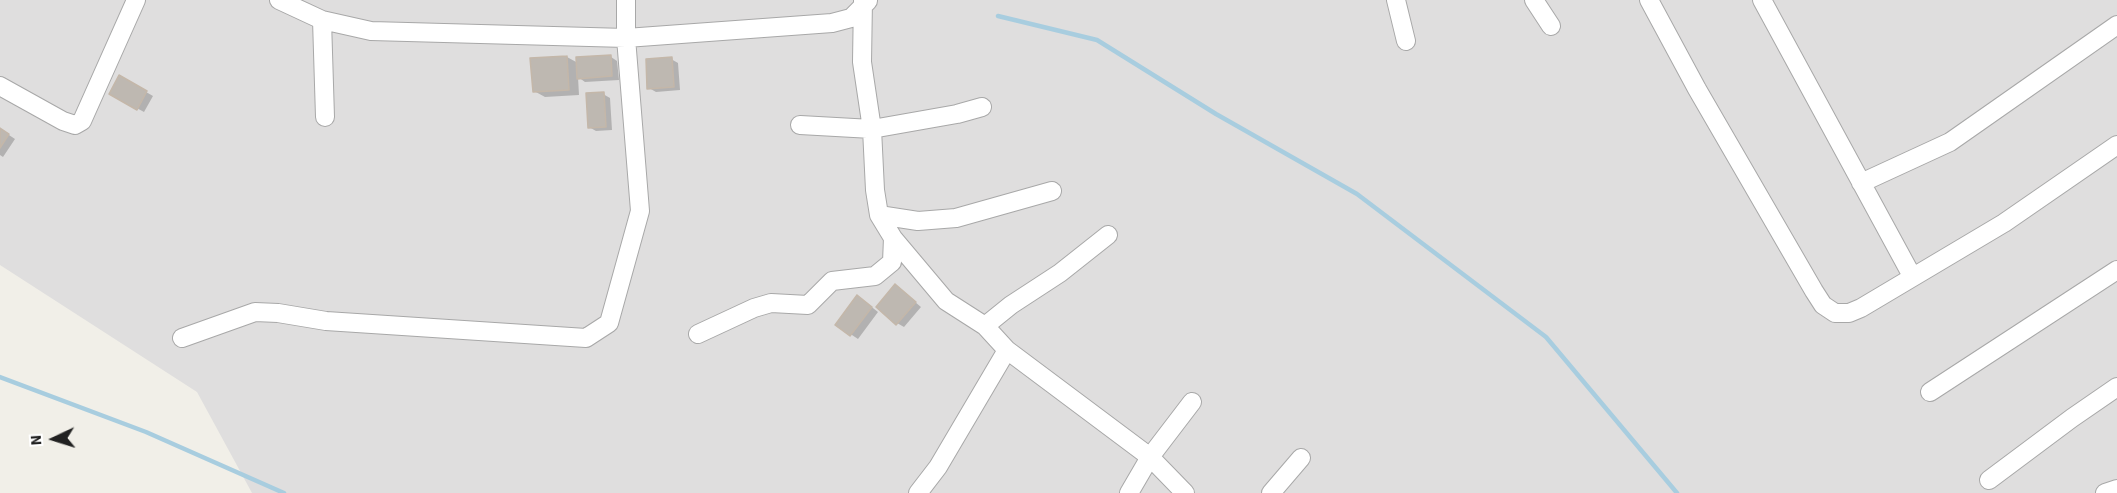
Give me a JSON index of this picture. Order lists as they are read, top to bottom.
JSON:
{
  "north": "left"
}
